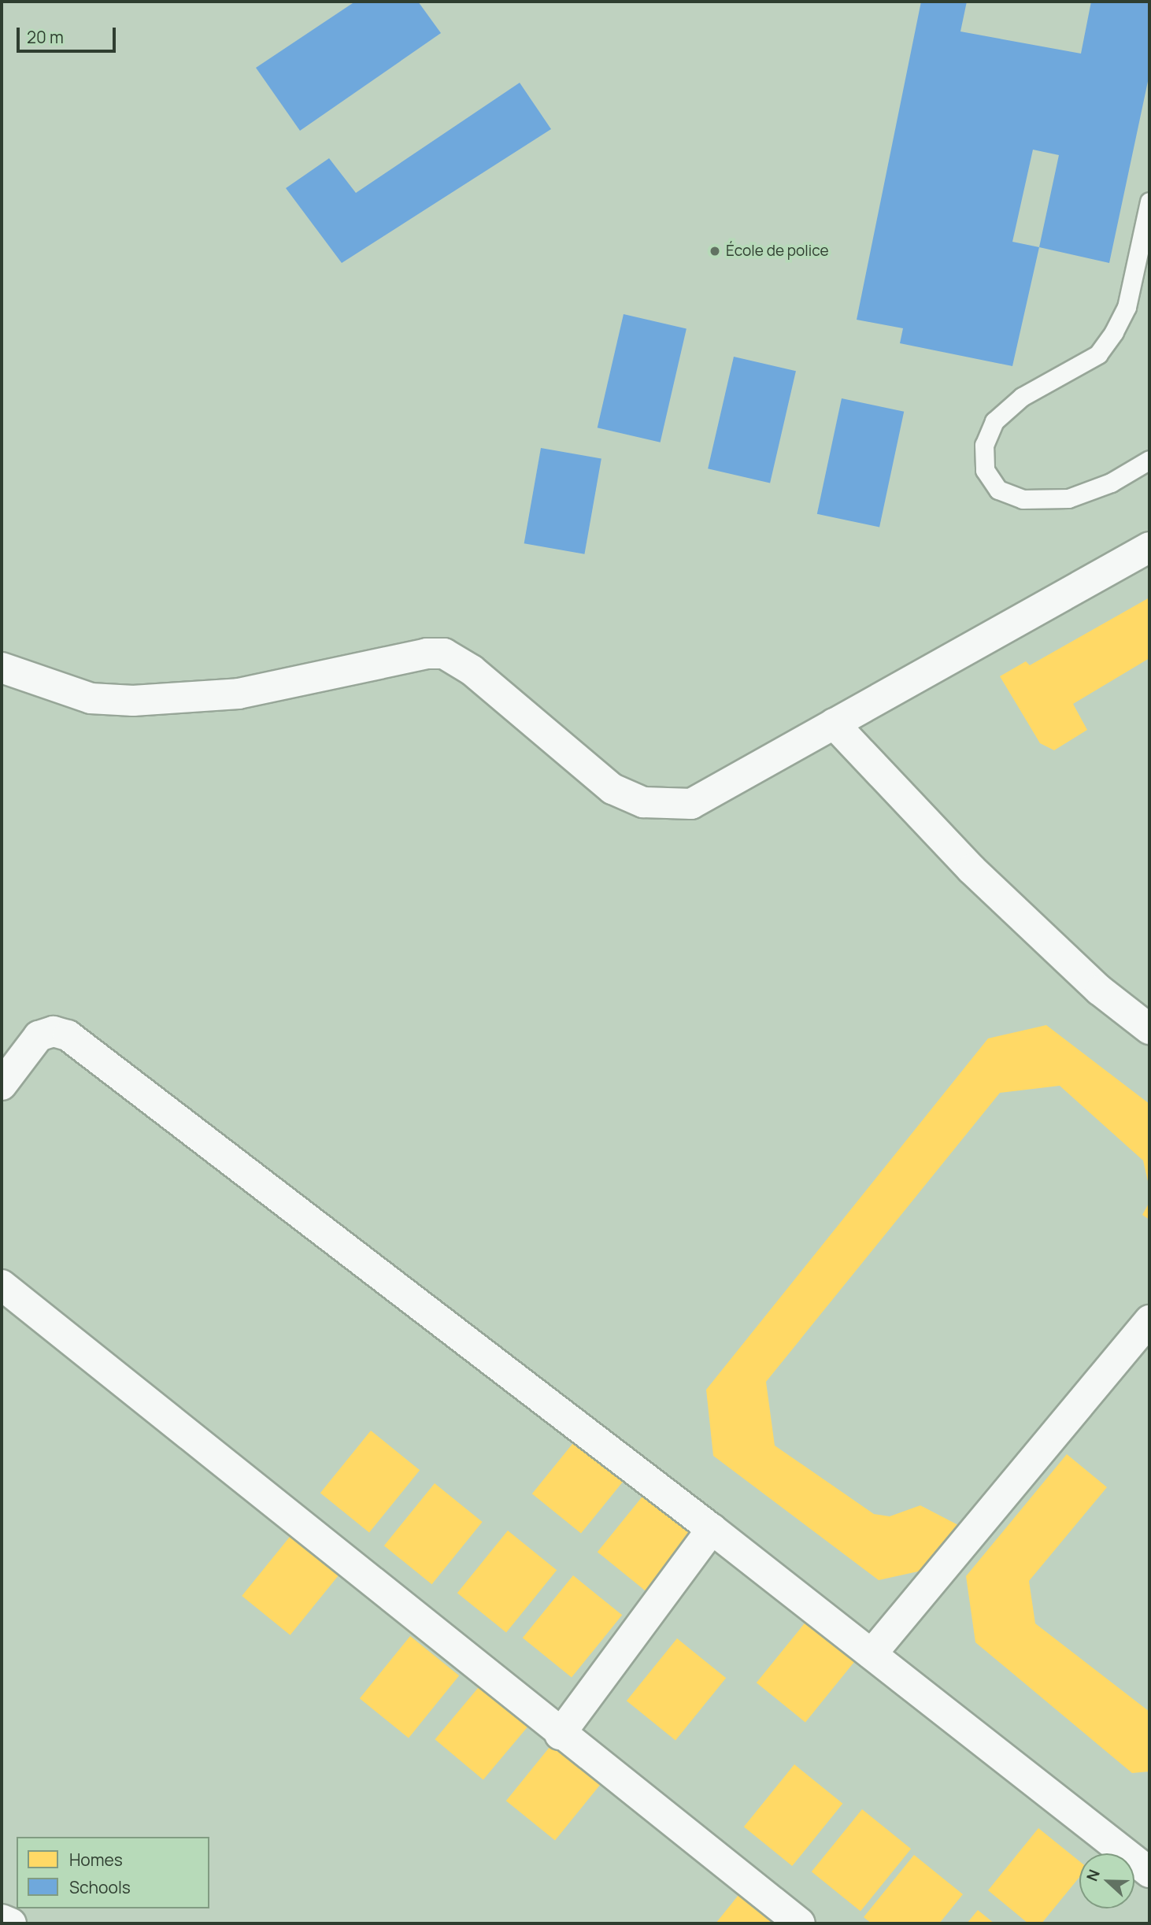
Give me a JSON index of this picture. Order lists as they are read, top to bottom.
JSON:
{
  "places": ["École de police"],
  "legend": ["Homes", "Schools"],
  "scale_bar": "20 m",
  "north": "left"
}
